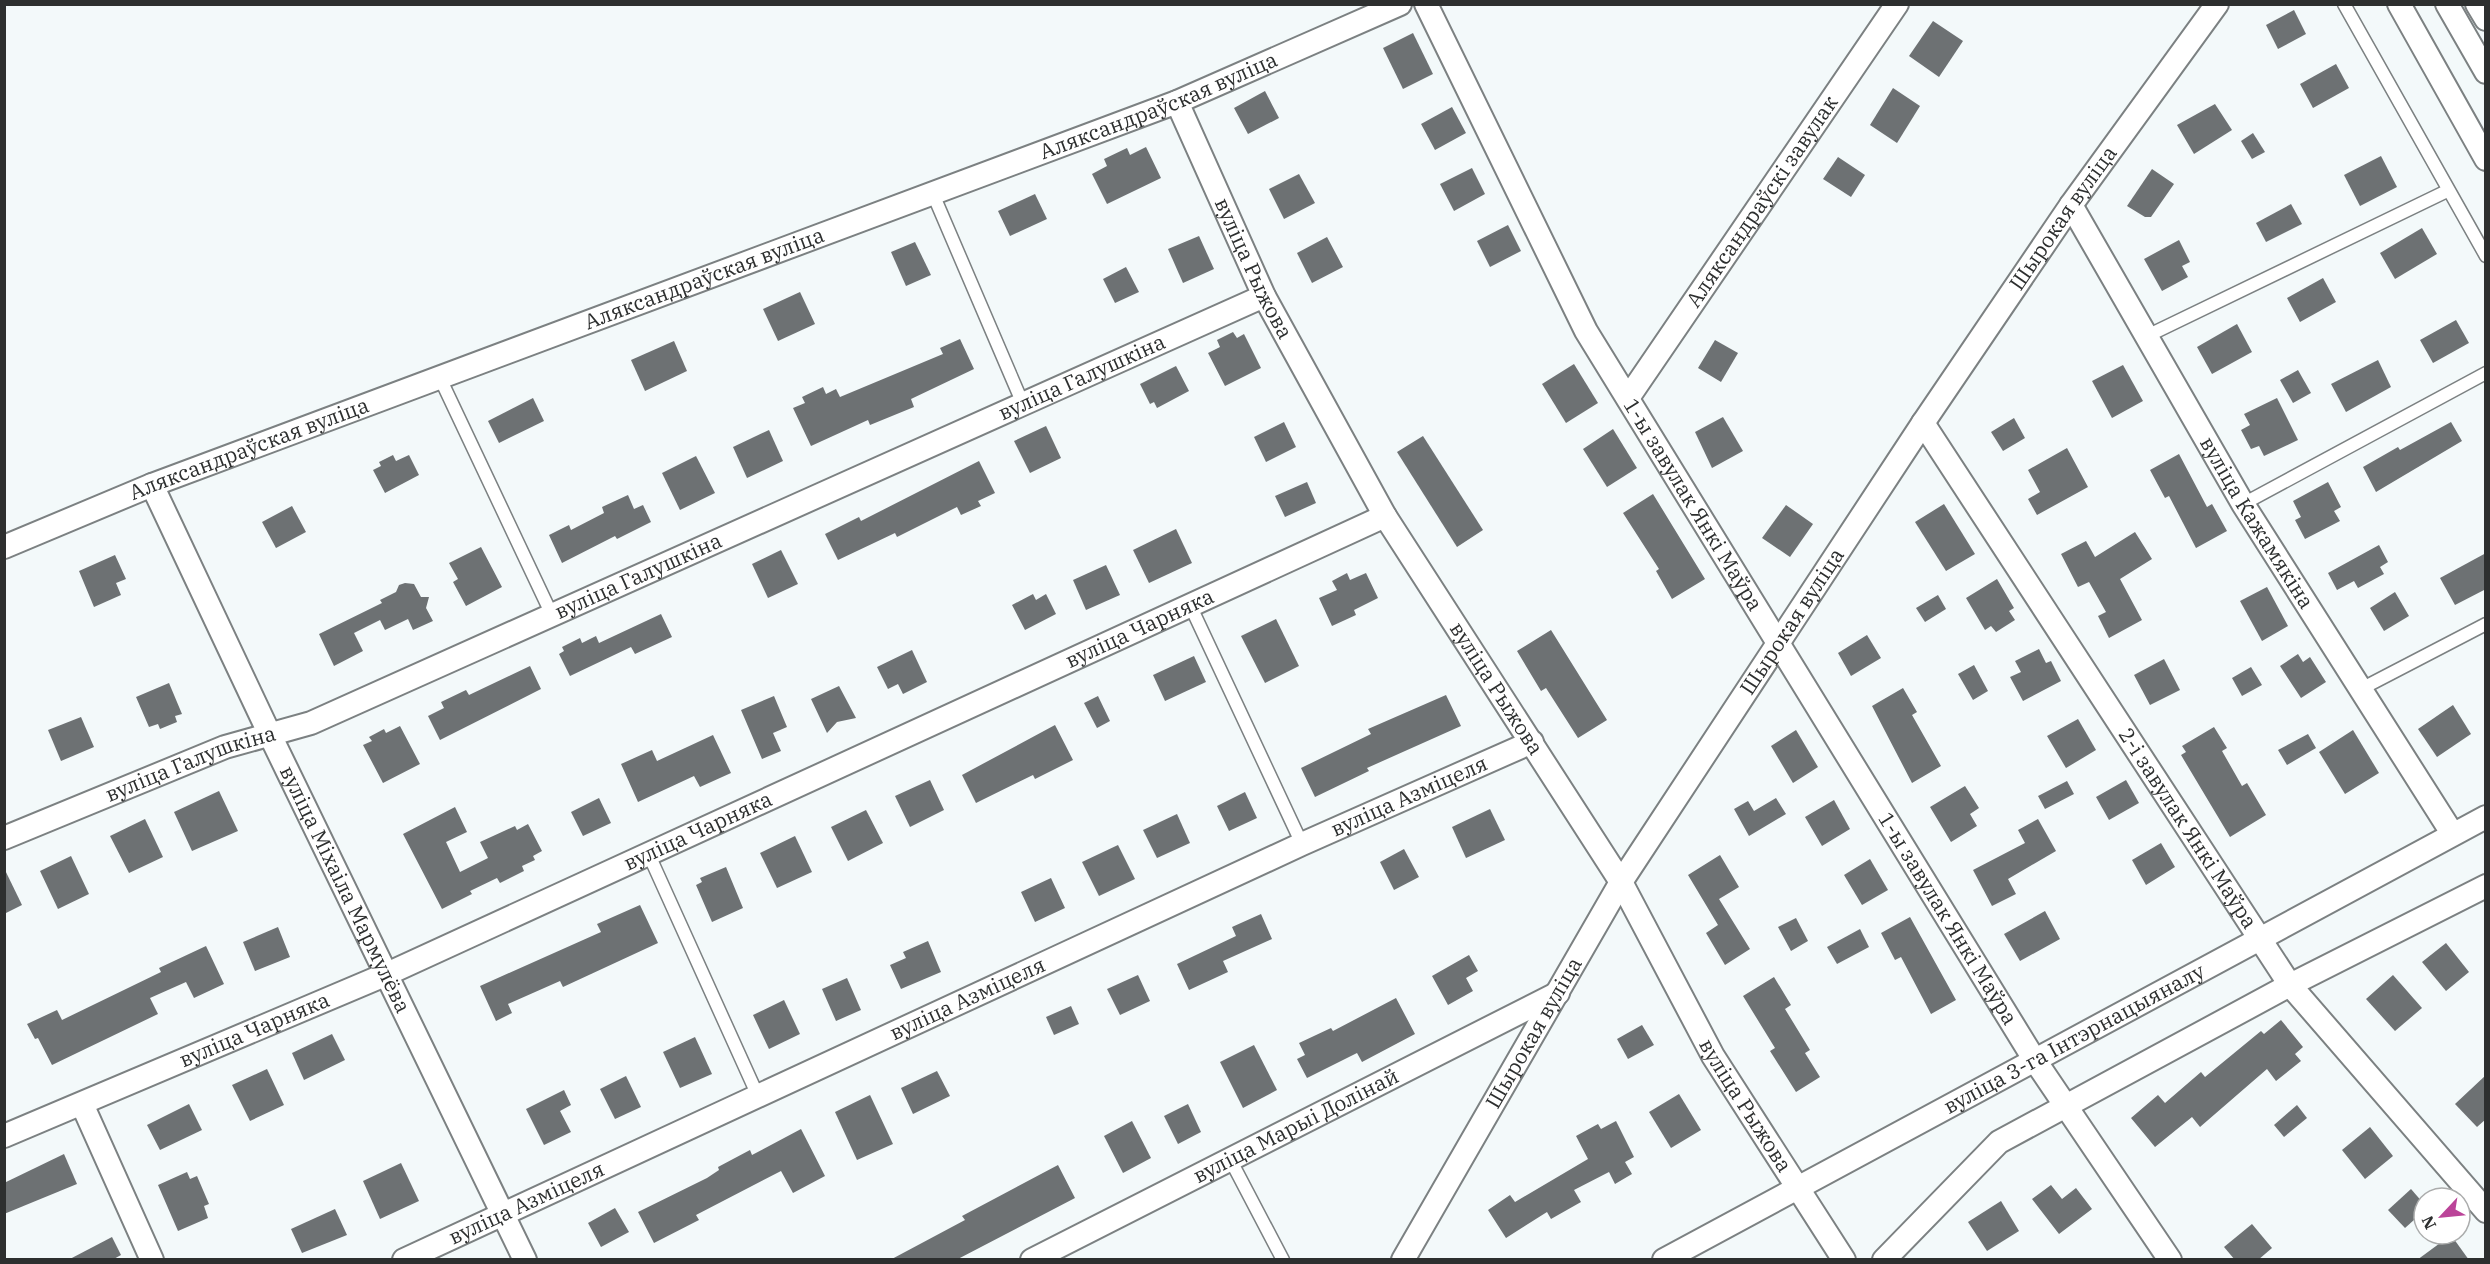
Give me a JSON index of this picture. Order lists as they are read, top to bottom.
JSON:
{
  "streets": {
    "street": [
      "Аляксандраўская вуліца",
      "Аляксандраўскі завулак",
      "Шырокая вуліца",
      "вуліца Рыжова",
      "вуліца Галушкіна",
      "1-ы завулак Янкі Маўра",
      "вуліца Кажамякіна",
      "вуліца Чарняка",
      "вуліца Азміцеля",
      "2-і завулак Янкі Маўра",
      "вуліца Міхаіла Мармулёва",
      "вуліца 3-га Інтэрнацыяналу",
      "вуліца Марыі Долінай"
    ]
  },
  "crossings": [
    ["Аляксандраўская вуліца", "вуліца Рыжова"],
    ["Аляксандраўская вуліца", "вуліца Міхаіла Мармулёва"],
    ["Аляксандраўскі завулак", "1-ы завулак Янкі Маўра"],
    ["Шырокая вуліца", "вуліца Рыжова"],
    ["Шырокая вуліца", "1-ы завулак Янкі Маўра"],
    ["Шырокая вуліца", "вуліца Кажамякіна"],
    ["Шырокая вуліца", "2-і завулак Янкі Маўра"],
    ["Шырокая вуліца", "вуліца Марыі Долінай"],
    ["вуліца Рыжова", "вуліца Галушкіна"],
    ["вуліца Рыжова", "вуліца Чарняка"],
    ["вуліца Рыжова", "вуліца Азміцеля"],
    ["вуліца Рыжова", "вуліца 3-га Інтэрнацыяналу"],
    ["вуліца Галушкіна", "вуліца Міхаіла Мармулёва"],
    ["1-ы завулак Янкі Маўра", "вуліца 3-га Інтэрнацыяналу"],
    ["вуліца Кажамякіна", "вуліца 3-га Інтэрнацыяналу"],
    ["вуліца Чарняка", "вуліца Міхаіла Мармулёва"],
    ["вуліца Азміцеля", "вуліца Міхаіла Мармулёва"],
    ["2-і завулак Янкі Маўра", "вуліца 3-га Інтэрнацыяналу"]
  ],
  "north": "bottom left"
}
